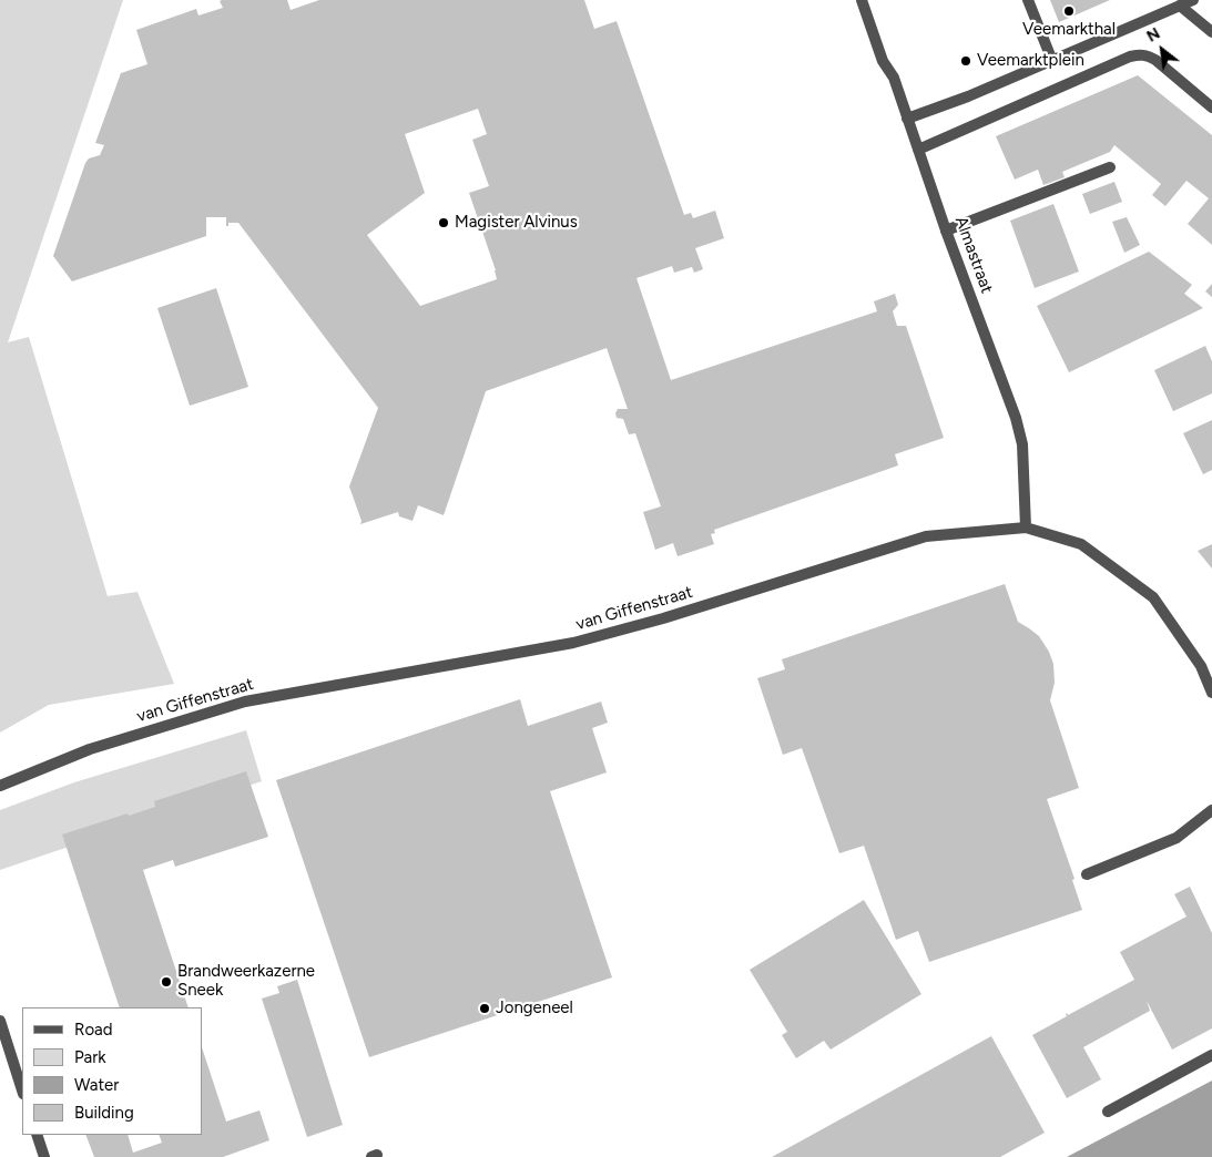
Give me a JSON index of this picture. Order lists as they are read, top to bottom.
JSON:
{
  "streets": {
    "street": ["Almastraat", "van Giffenstraat"]
  },
  "crossings": [
    ["Almastraat", "van Giffenstraat"]
  ],
  "places": [
    "Veemarkthal",
    "Veemarktplein",
    "Magister Alvinus",
    "Brandweerkazerne Sneek",
    "Jongeneel"
  ],
  "legend": [
    "Road",
    "Park",
    "Water",
    "Building"
  ],
  "north": "top left"
}
